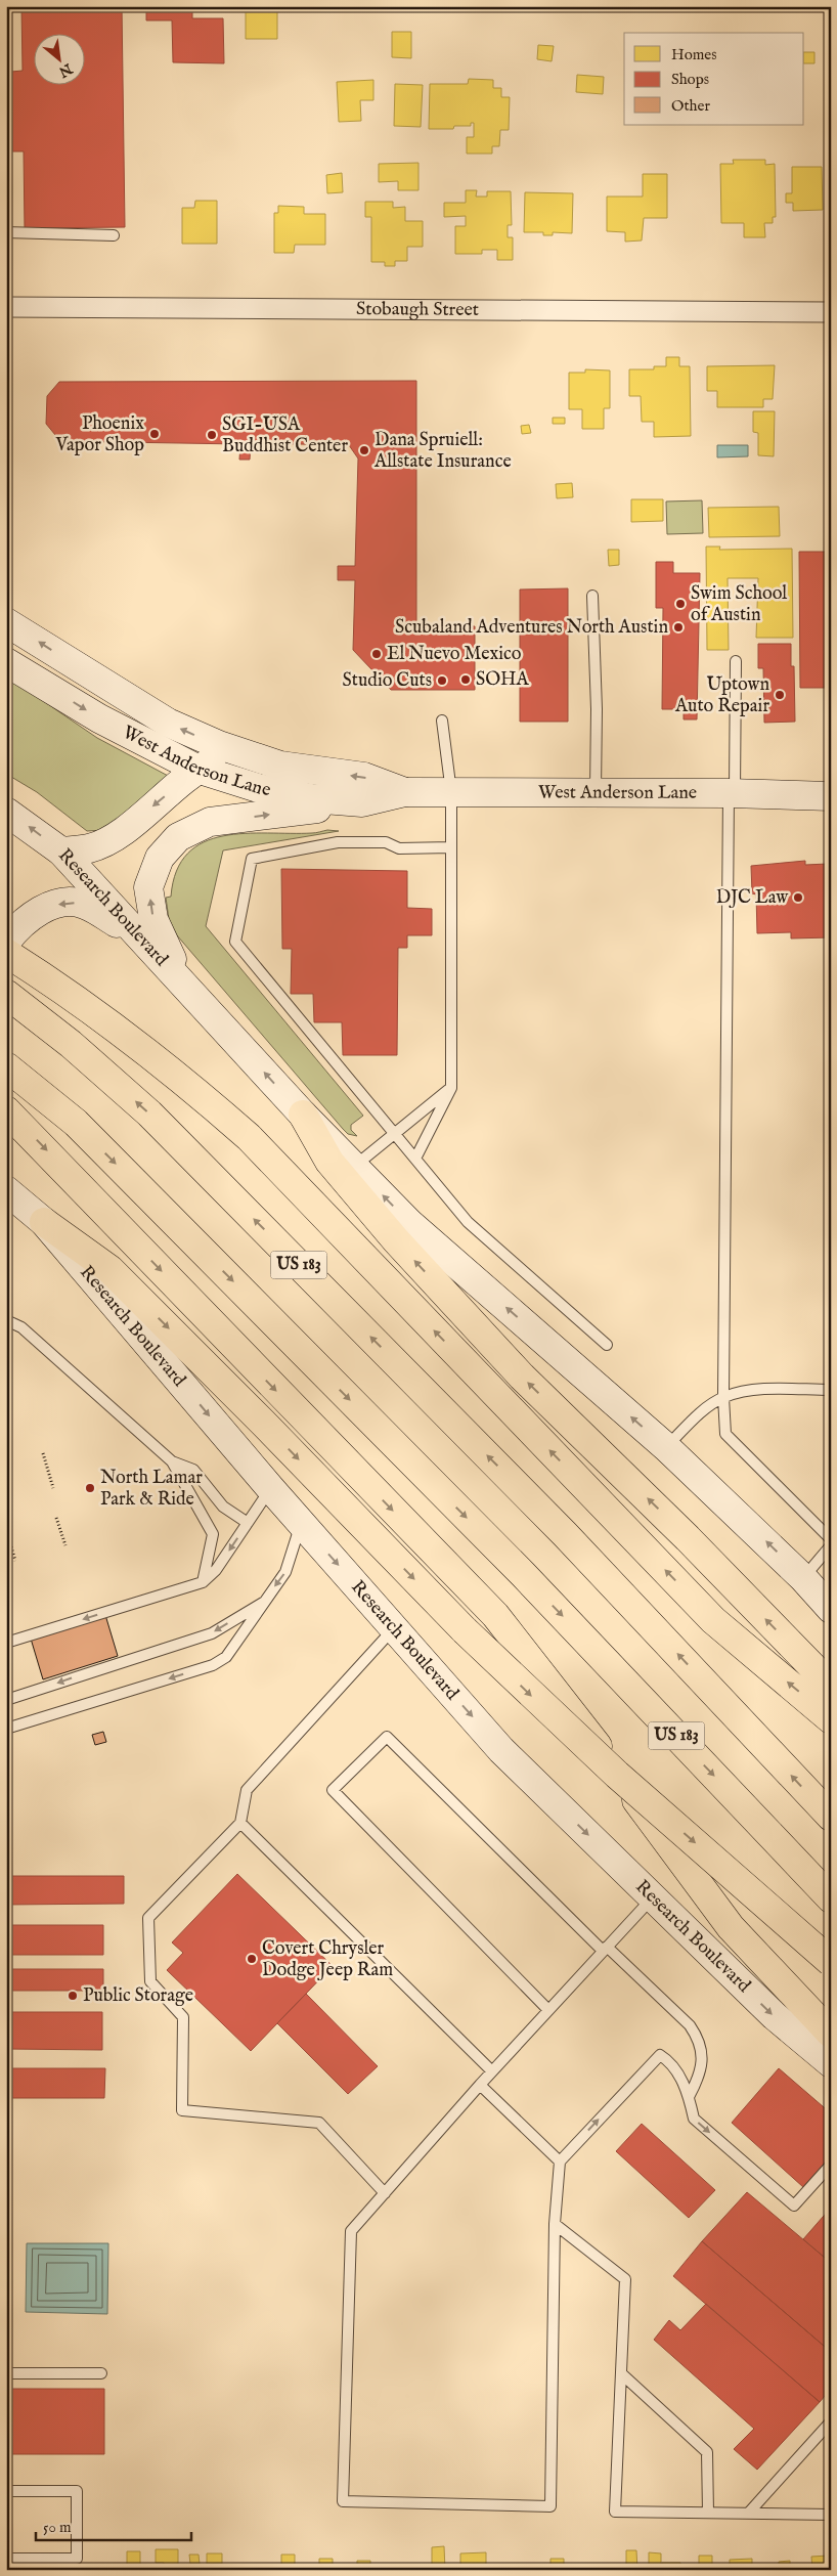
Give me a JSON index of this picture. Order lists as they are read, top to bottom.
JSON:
{
  "streets": {
    "highway": ["US 183"],
    "main road": ["West Anderson Lane", "Research Boulevard"],
    "street": ["Stobaugh Street"]
  },
  "places": [
    "Phoenix Vapor Shop",
    "SGI-USA Buddhist Center",
    "Dana Spruiell: Allstate Insurance",
    "Swim School of Austin",
    "Scubaland Adventures North Austin",
    "El Nuevo Mexico",
    "SOHA",
    "Studio Cuts",
    "Uptown Auto Repair",
    "DJC Law",
    "North Lamar Park & Ride",
    "Covert Chrysler Dodge Jeep Ram",
    "Public Storage"
  ],
  "legend": ["Homes", "Shops", "Other"],
  "scale_bar": "50 m",
  "north": "bottom right"
}
